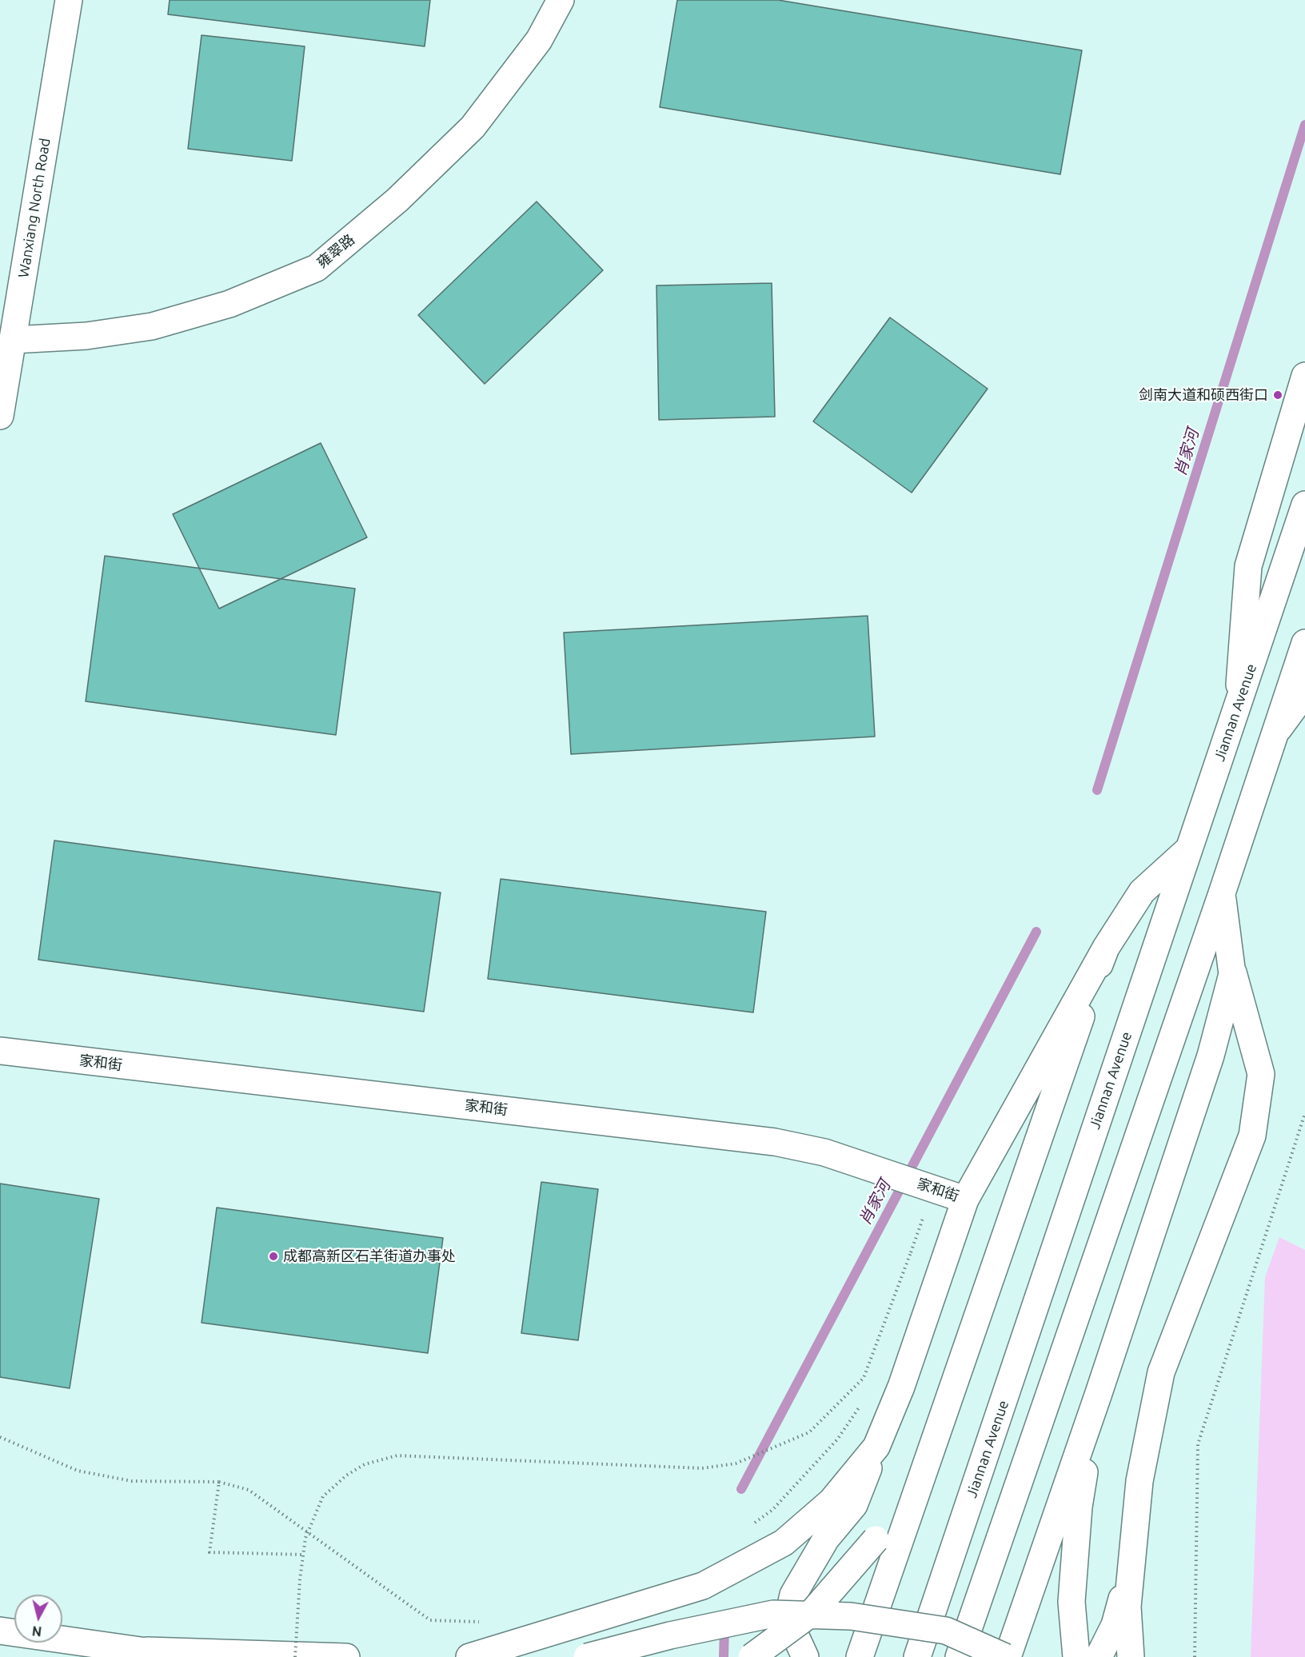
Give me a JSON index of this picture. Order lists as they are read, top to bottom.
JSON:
{
  "streets": {
    "main road": [
      "Wanxiang North Road",
      "雍翠路",
      "Jiannan Avenue",
      "家和街"
    ]
  },
  "crossings": [
    ["Wanxiang North Road", "雍翠路"]
  ],
  "water": ["肖家河"],
  "places": ["剑南大道和硕西街口", "成都高新区石羊街道办事处"],
  "north": "bottom"
}
